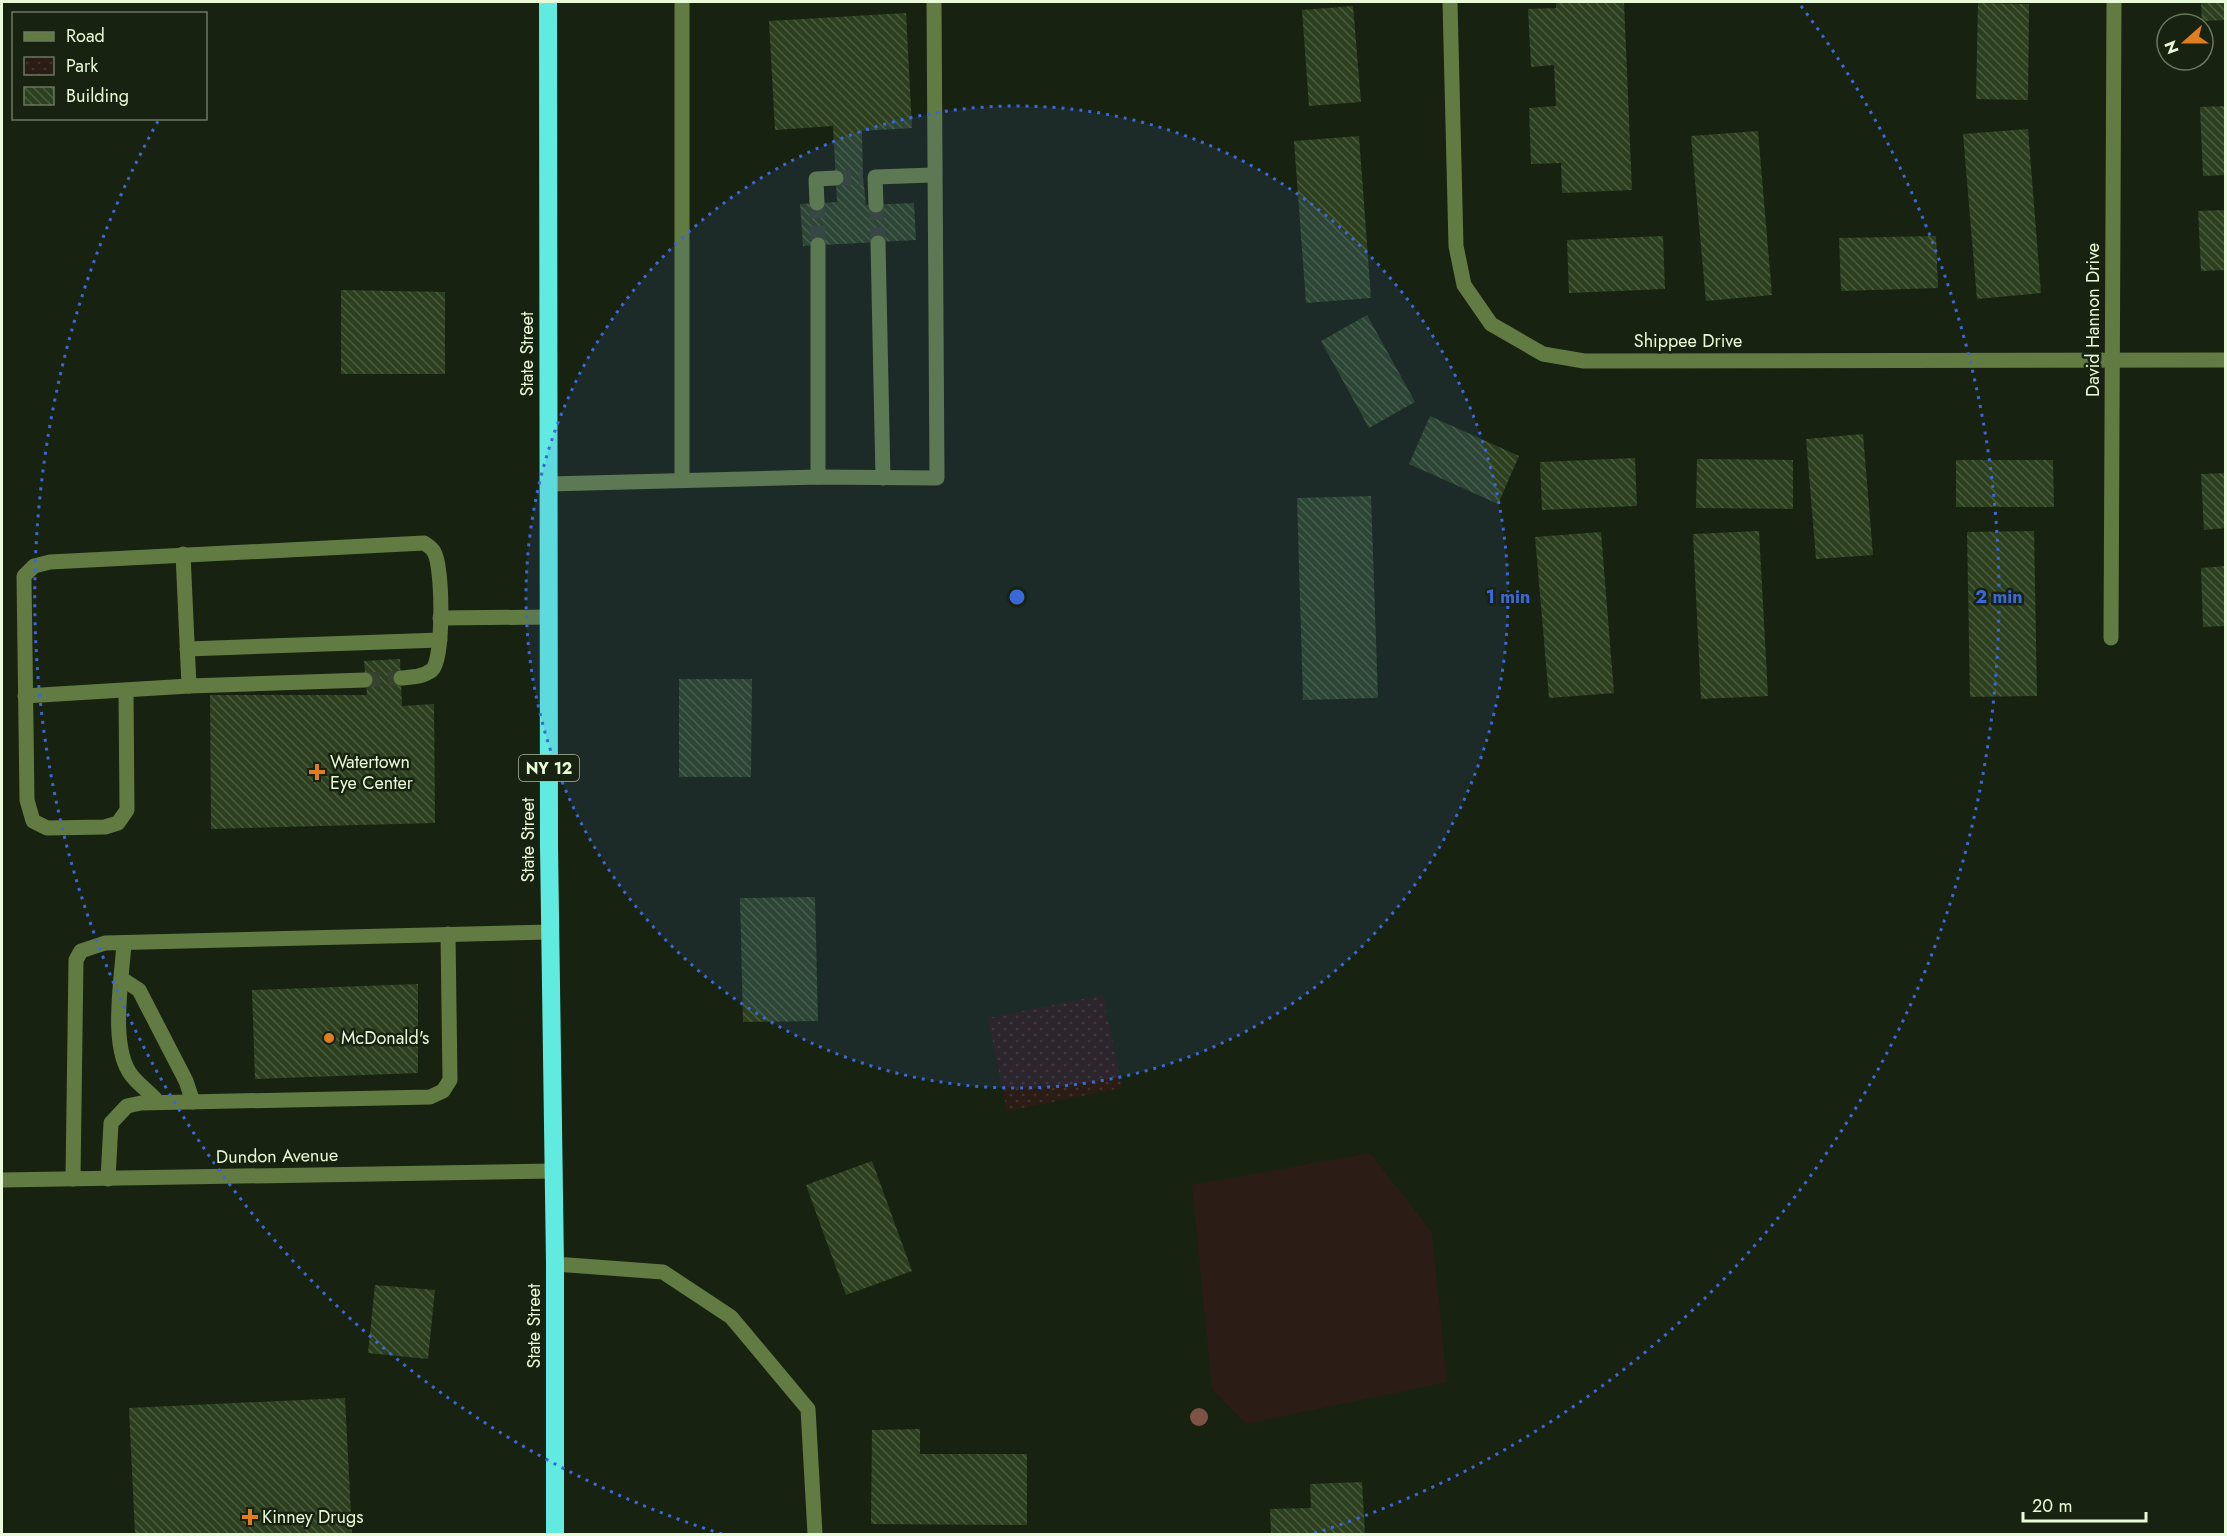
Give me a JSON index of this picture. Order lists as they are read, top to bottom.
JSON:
{
  "streets": {
    "highway": ["State Street", "NY 12"],
    "street": ["David Hannon Drive", "Shippee Drive", "Dundon Avenue"]
  },
  "crossings": [
    ["David Hannon Drive", "Shippee Drive"],
    ["State Street", "Dundon Avenue"]
  ],
  "places": {
    "health": ["Watertown Eye Center", "Kinney Drugs"],
    "other": ["McDonald's"]
  },
  "legend": ["Road", "Park", "Building"],
  "scale_bar": "20 m",
  "north": "left",
  "rings": ["1 min", "2 min"]
}
